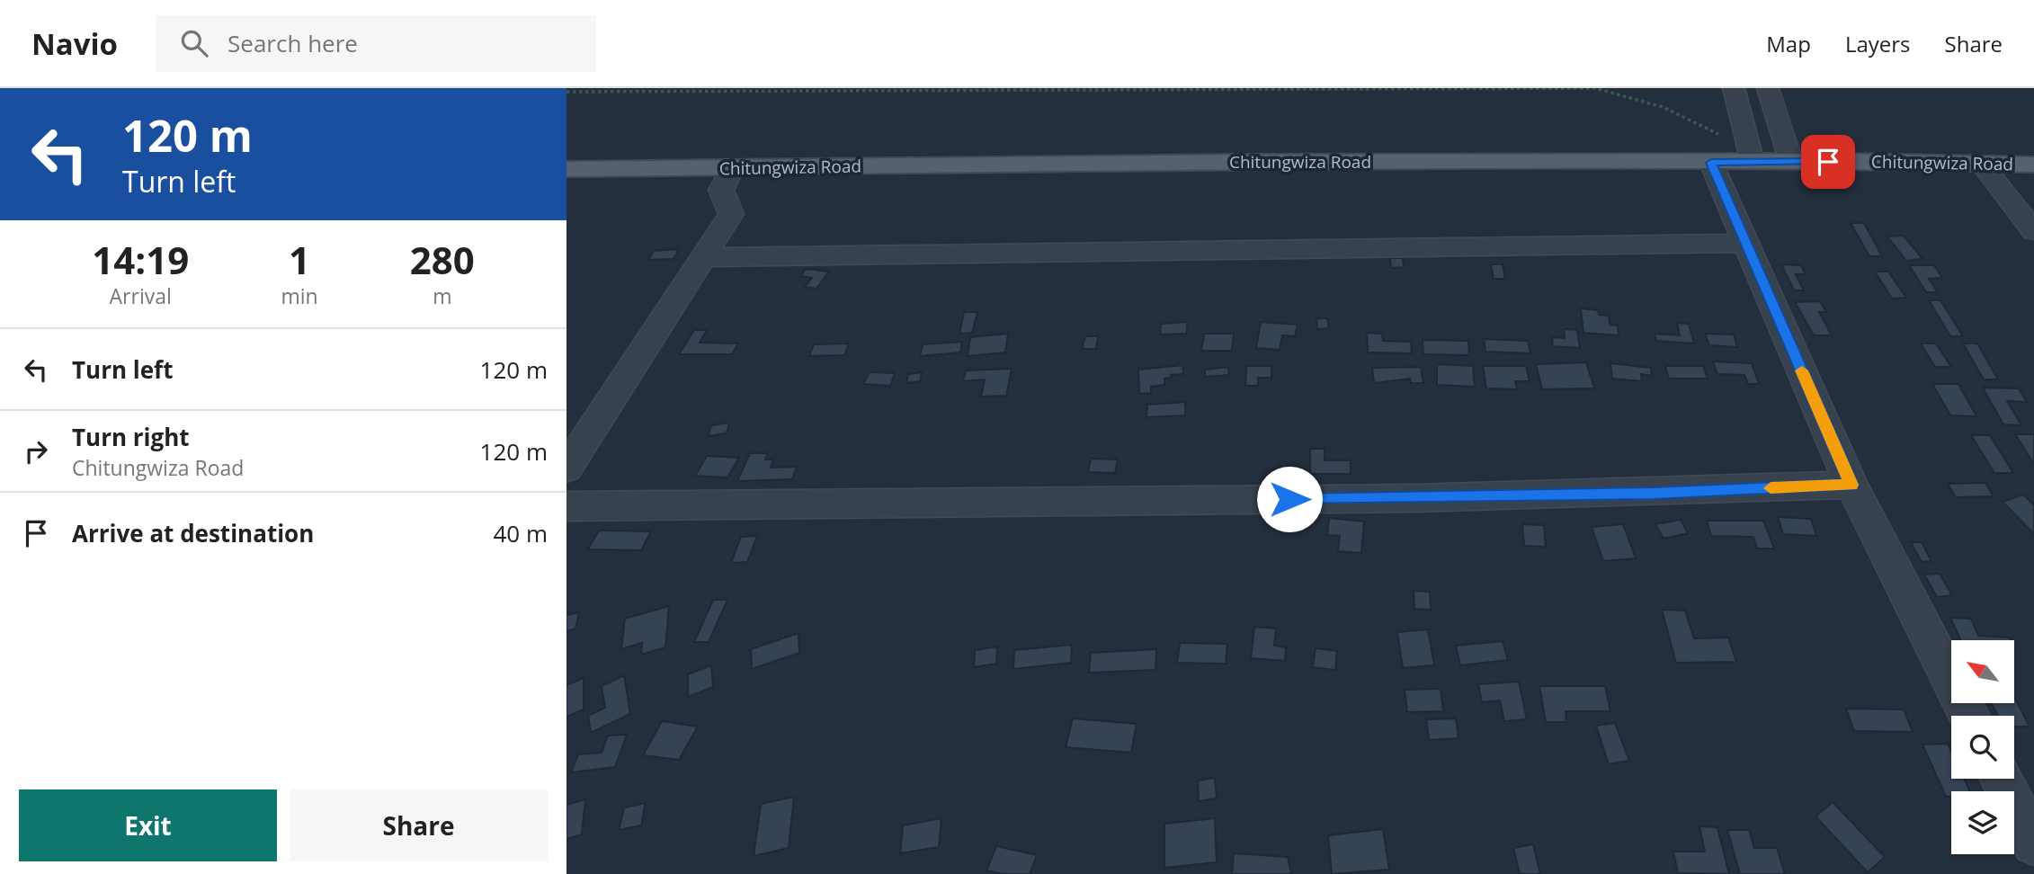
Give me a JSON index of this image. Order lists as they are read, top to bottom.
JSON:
{
  "streets": {
    "main road": ["Chitungwiza Road"]
  },
  "north": "top left",
  "page": {
    "header": "Navio",
    "search": "Search here",
    "nav": ["Map", "Layers", "Share"],
    "turn": ["120 m", "Turn left"],
    "eta": [
      "14:19",
      "Arrival",
      "1",
      "min",
      "280",
      "m"
    ],
    "list": [
      {
        "name": "Turn left",
        "value": "120 m"
      },
      {
        "name": "Turn right",
        "note": "Chitungwiza Road",
        "value": "120 m"
      },
      {
        "name": "Arrive at destination",
        "value": "40 m"
      }
    ],
    "buttons": ["Exit", "Share"]
  }
}
